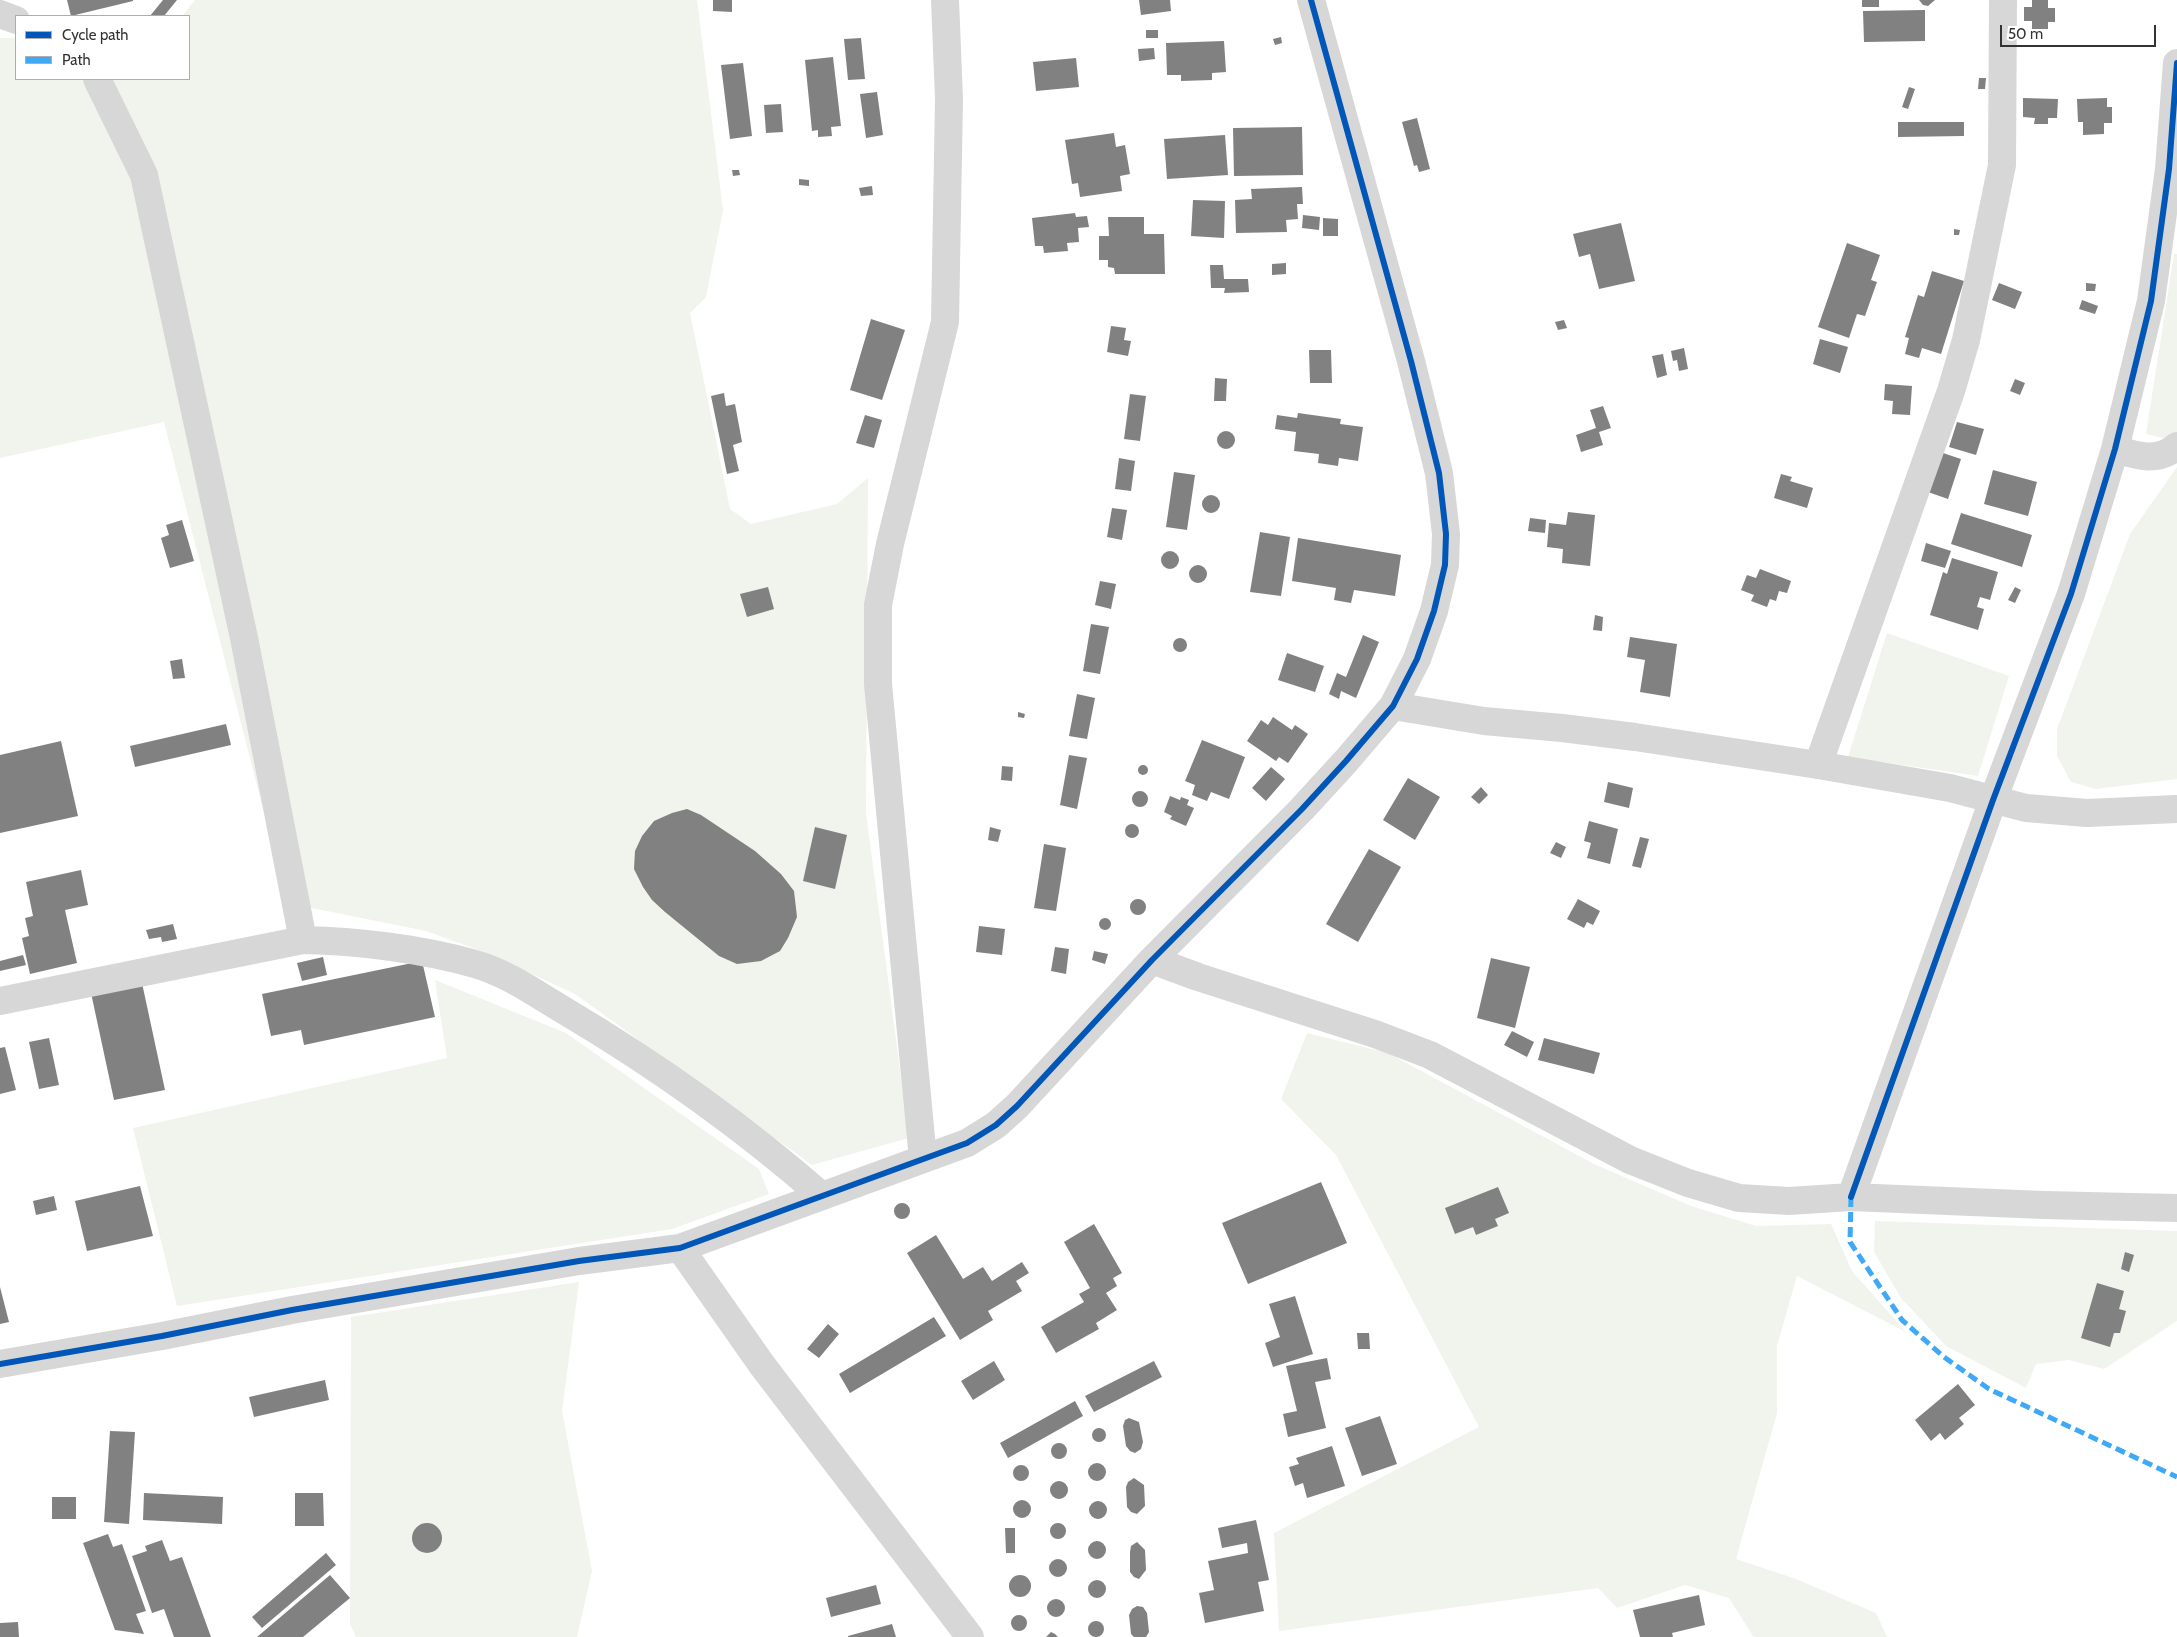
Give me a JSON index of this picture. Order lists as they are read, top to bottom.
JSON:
{
  "legend": ["Cycle path", "Path"],
  "scale_bar": "50 m"
}
